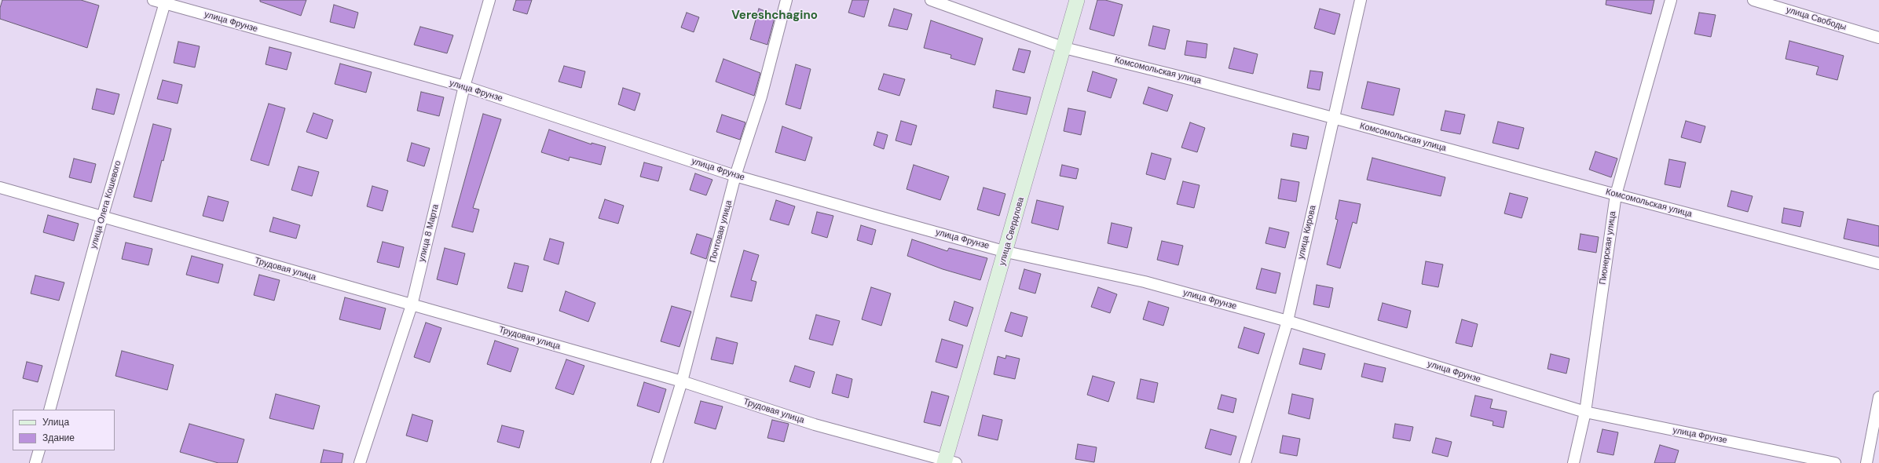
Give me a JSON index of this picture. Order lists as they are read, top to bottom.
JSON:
{
  "streets": {
    "street": [
      "улица Свободы",
      "улица Фрунзе",
      "Комсомольская улица",
      "улица Олега Кошевого",
      "Почтовая улица",
      "улица Свердлова",
      "улица Кирова",
      "улица 8 Марта",
      "Пионерская улица",
      "Трудовая улица"
    ]
  },
  "crossings": [
    ["улица Фрунзе", "улица Олега Кошевого"],
    ["улица Фрунзе", "Почтовая улица"],
    ["улица Фрунзе", "улица Свердлова"],
    ["улица Фрунзе", "улица Кирова"],
    ["улица Фрунзе", "улица 8 Марта"],
    ["улица Фрунзе", "Пионерская улица"],
    ["Комсомольская улица", "улица Свердлова"],
    ["Комсомольская улица", "улица Кирова"],
    ["Комсомольская улица", "Пионерская улица"],
    ["улица Олега Кошевого", "Трудовая улица"],
    ["Почтовая улица", "Трудовая улица"],
    ["улица Свердлова", "Трудовая улица"],
    ["улица 8 Марта", "Трудовая улица"]
  ],
  "districts": ["Vereshchagino"],
  "legend": ["Улица", "Здание"]
}
